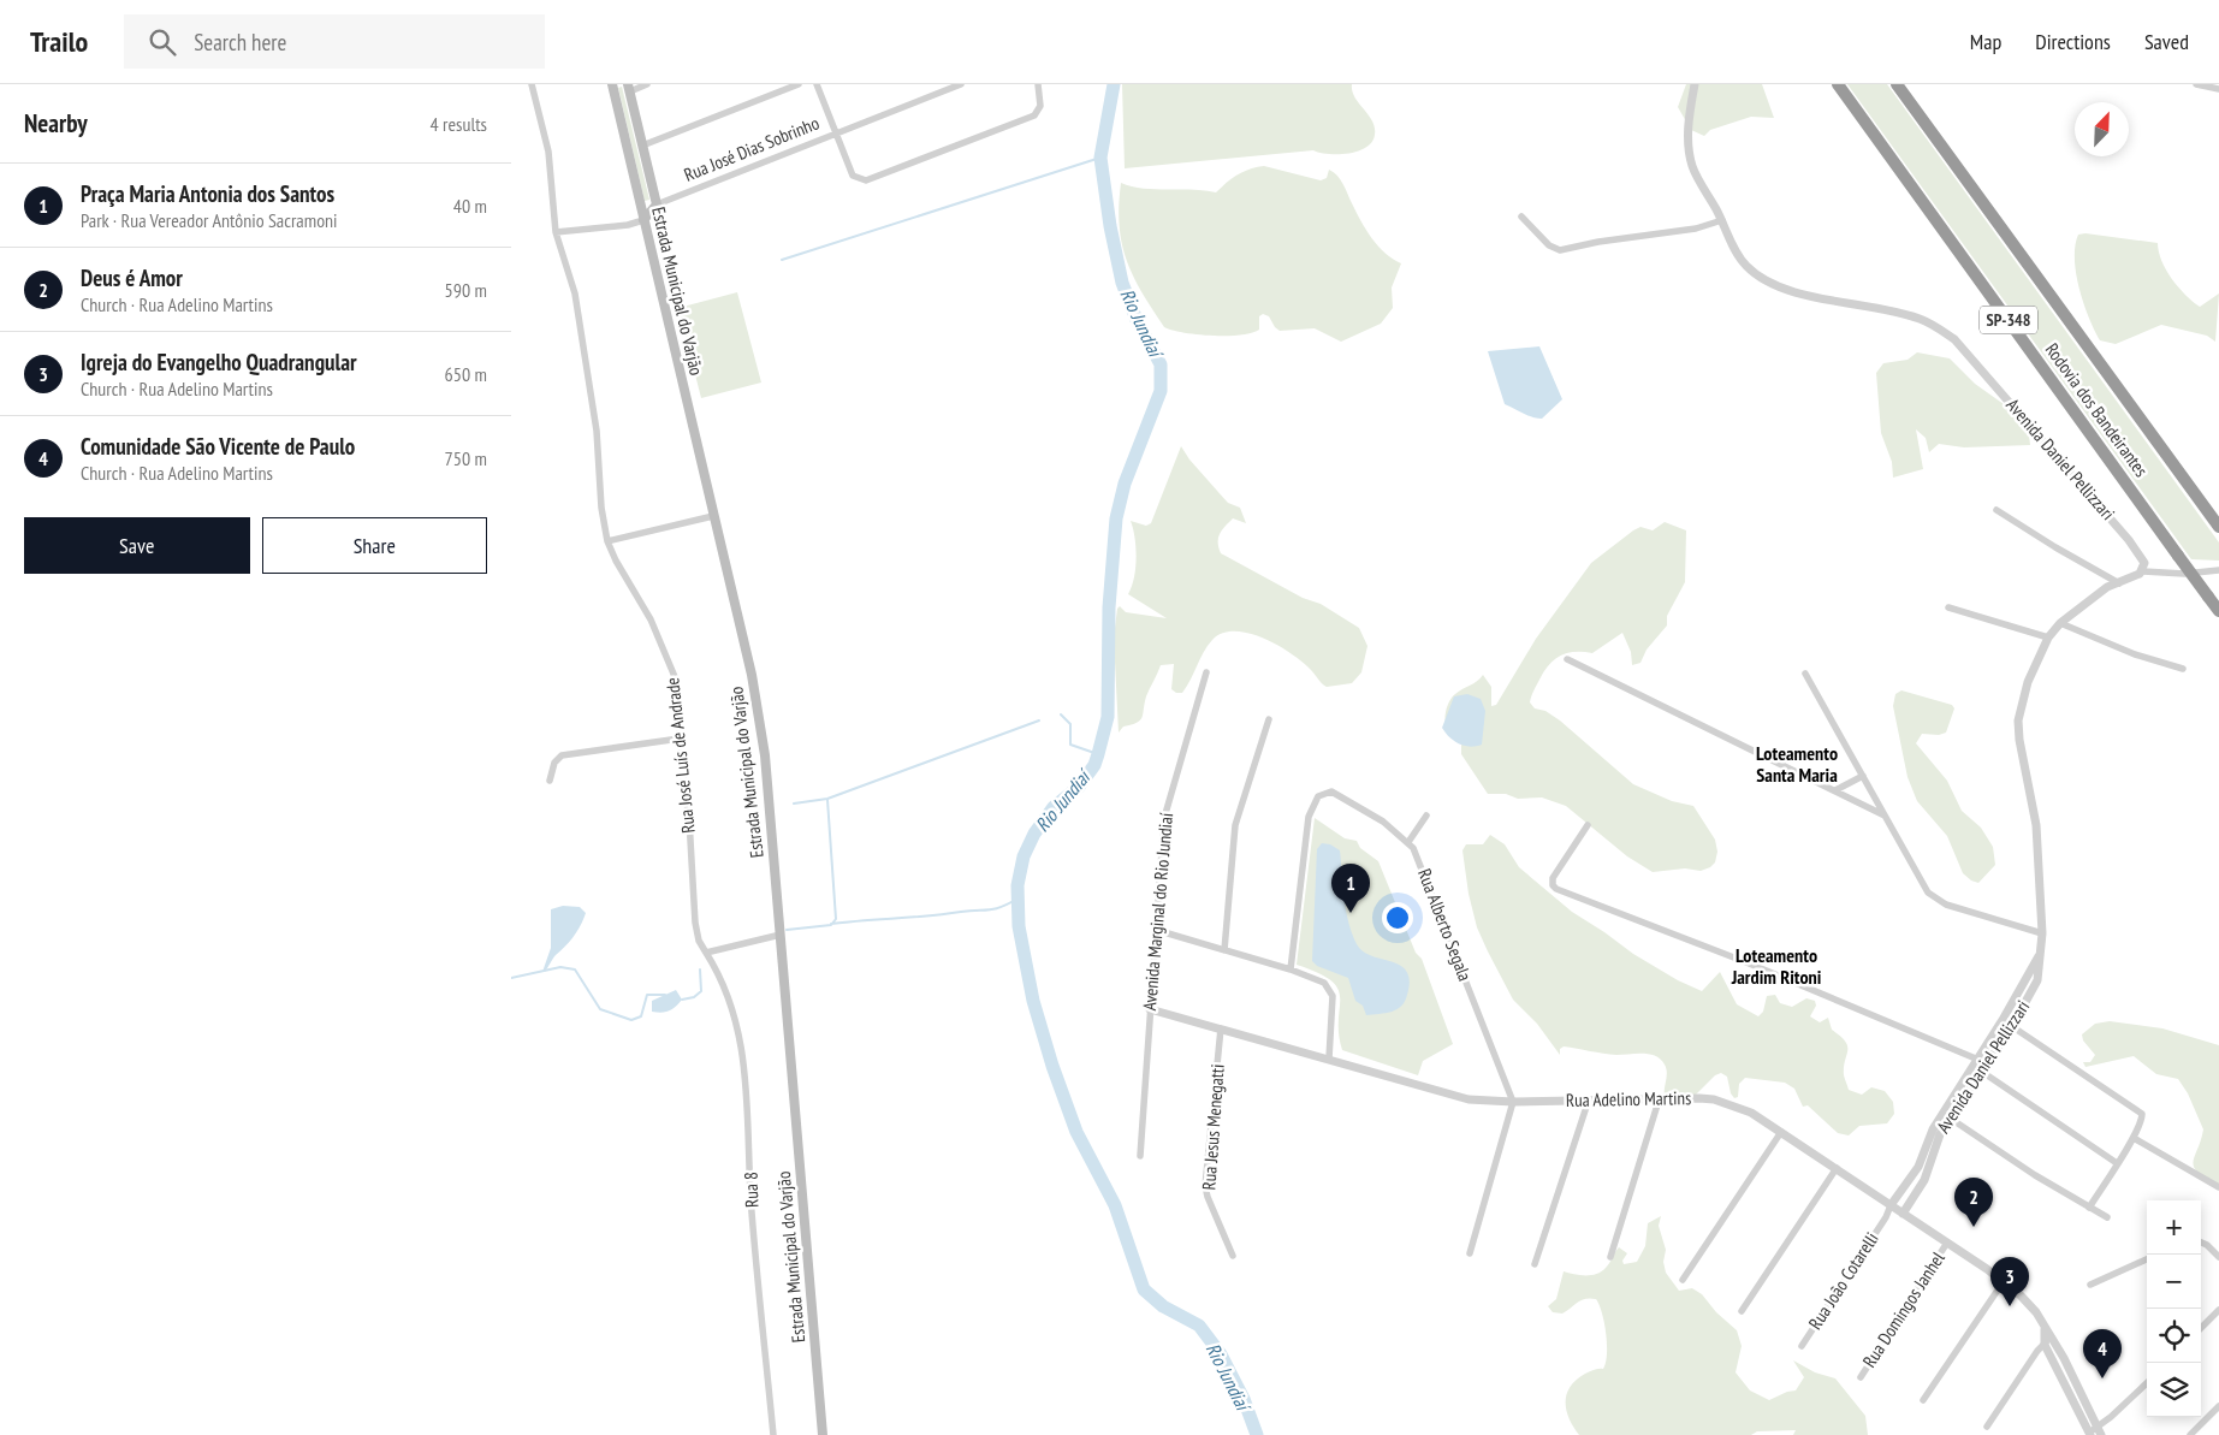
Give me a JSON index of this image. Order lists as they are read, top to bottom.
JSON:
{
  "streets": {
    "highway": ["SP-348", "Rodovia dos Bandeirantes"],
    "main road": ["Rua José Dias Sobrinho", "Estrada Municipal do Varjão"],
    "street": [
      "Avenida Daniel Pellizzari",
      "Rua José Luís de Andrade",
      "Avenida Marginal do Rio Jundiaí",
      "Rua Alberto Segala",
      "Rua Adelino Martins",
      "Rua Jesus Menegatti",
      "Rua 8",
      "Rua João Cotarelli",
      "Rua Domingos Janhel"
    ]
  },
  "crossings": [
    ["Rua José Dias Sobrinho", "Estrada Municipal do Varjão"],
    ["Avenida Daniel Pellizzari", "Rua Adelino Martins"],
    ["Avenida Daniel Pellizzari", "Rua João Cotarelli"],
    ["Rua José Luís de Andrade", "Rua 8"],
    ["Avenida Marginal do Rio Jundiaí", "Rua Adelino Martins"],
    ["Rua Alberto Segala", "Rua Adelino Martins"],
    ["Rua Adelino Martins", "Rua Jesus Menegatti"],
    ["Rua Adelino Martins", "Rua João Cotarelli"],
    ["Rua Adelino Martins", "Rua Domingos Janhel"]
  ],
  "districts": ["Loteamento Santa Maria", "Loteamento Jardim Ritoni"],
  "water": ["Rio Jundiaí"],
  "north": "top right",
  "page": {
    "header": "Trailo",
    "search": "Search here",
    "nav": ["Map", "Directions", "Saved"],
    "heading": ["Nearby", "4 results"],
    "list": [
      {
        "mark": "1",
        "name": "Praça Maria Antonia dos Santos",
        "note": "Park · Rua Vereador Antônio Sacramoni",
        "value": "40 m"
      },
      {
        "mark": "2",
        "name": "Deus é Amor",
        "note": "Church · Rua Adelino Martins",
        "value": "590 m"
      },
      {
        "mark": "3",
        "name": "Igreja do Evangelho Quadrangular",
        "note": "Church · Rua Adelino Martins",
        "value": "650 m"
      },
      {
        "mark": "4",
        "name": "Comunidade São Vicente de Paulo",
        "note": "Church · Rua Adelino Martins",
        "value": "750 m"
      }
    ],
    "buttons": ["Save", "Share"],
    "pins": [
      "1",
      "2",
      "3",
      "4"
    ],
    "map_buttons": ["+", "−"]
  }
}
